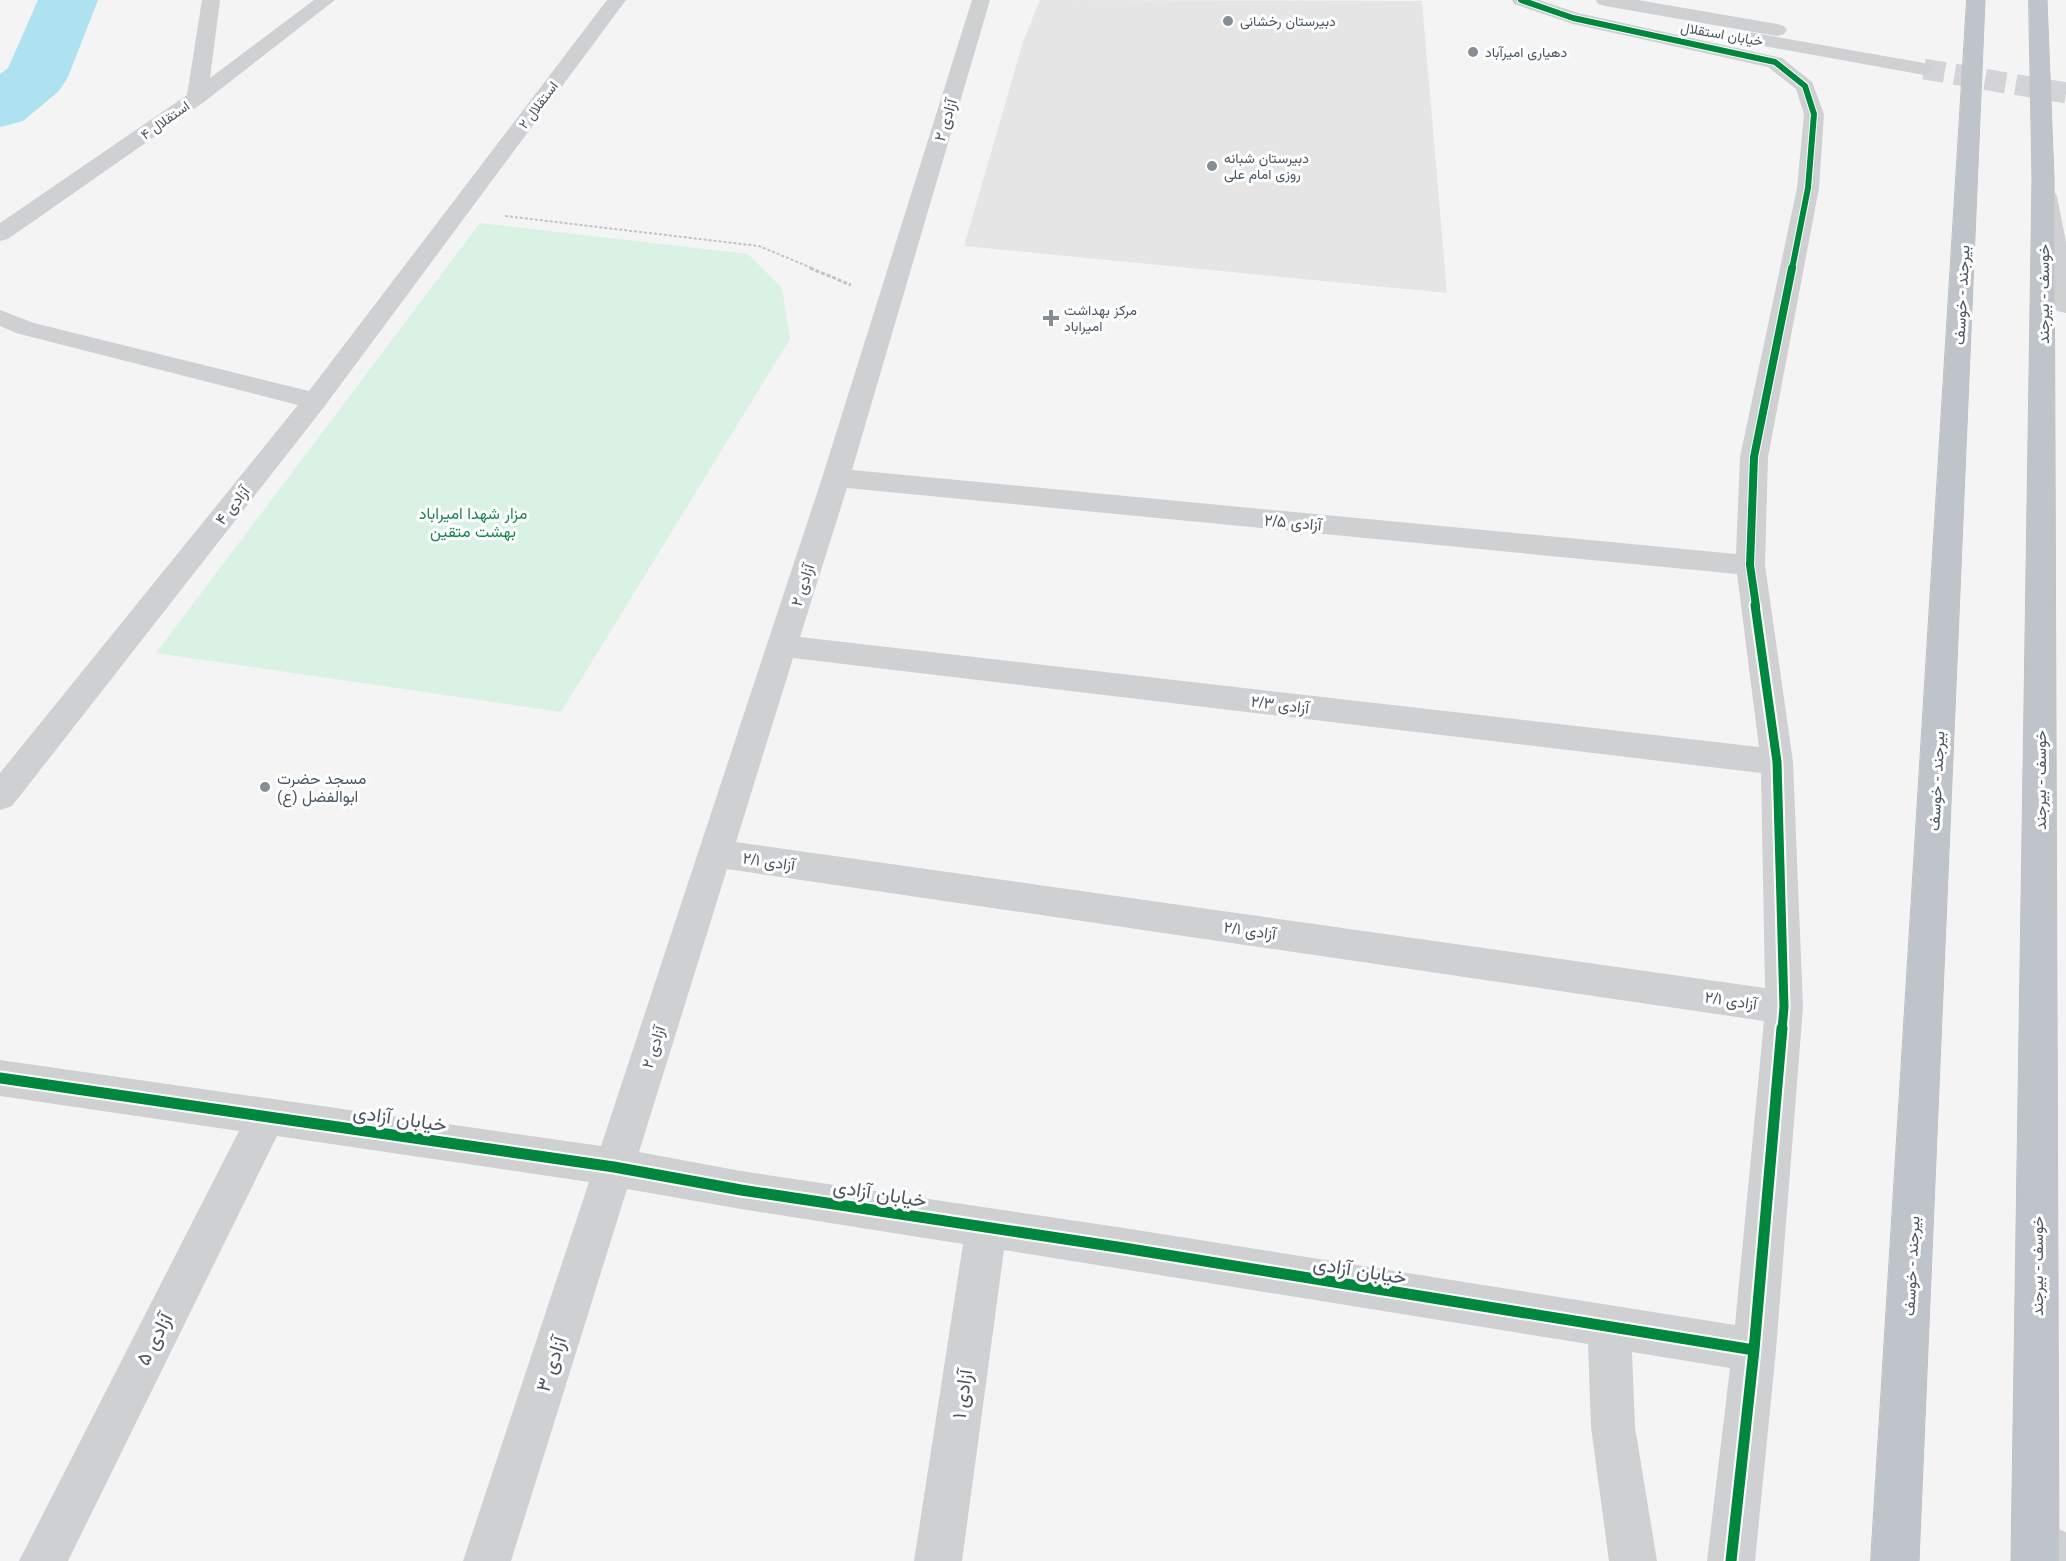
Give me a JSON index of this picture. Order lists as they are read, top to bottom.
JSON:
{
  "streets": {
    "highway": ["خوسف - بیرجند", "بیرجند - خوسف"],
    "street": [
      "خیابان استقلال",
      "استقلال ۲",
      "استقلال ۴",
      "آزادی ۲",
      "آزادی ۴",
      "آزادی ۲/۵",
      "آزادی ۲/۳",
      "آزادی ۲/۱",
      "خیابان آزادی",
      "آزادی ۵",
      "آزادی ۳",
      "آزادی ۱"
    ]
  },
  "crossings": [
    ["استقلال ۲", "آزادی ۴"],
    ["آزادی ۲", "آزادی ۲/۵"],
    ["آزادی ۲", "آزادی ۲/۳"],
    ["آزادی ۲", "آزادی ۲/۱"],
    ["آزادی ۲", "خیابان آزادی"],
    ["آزادی ۲", "آزادی ۳"],
    ["خیابان آزادی", "آزادی ۵"],
    ["خیابان آزادی", "آزادی ۳"],
    ["خیابان آزادی", "آزادی ۱"]
  ],
  "parks": ["مزار شهدا امیراباد بهشت متقین"],
  "places": {
    "other": [
      "دبیرستان رخشانی",
      "دهیاری امیرآباد",
      "دبیرستان شبانه روزی امام علی",
      "مسجد حضرت ابوالفضل (ع)"
    ],
    "health": ["مرکز بهداشت امیراباد"]
  }
}
